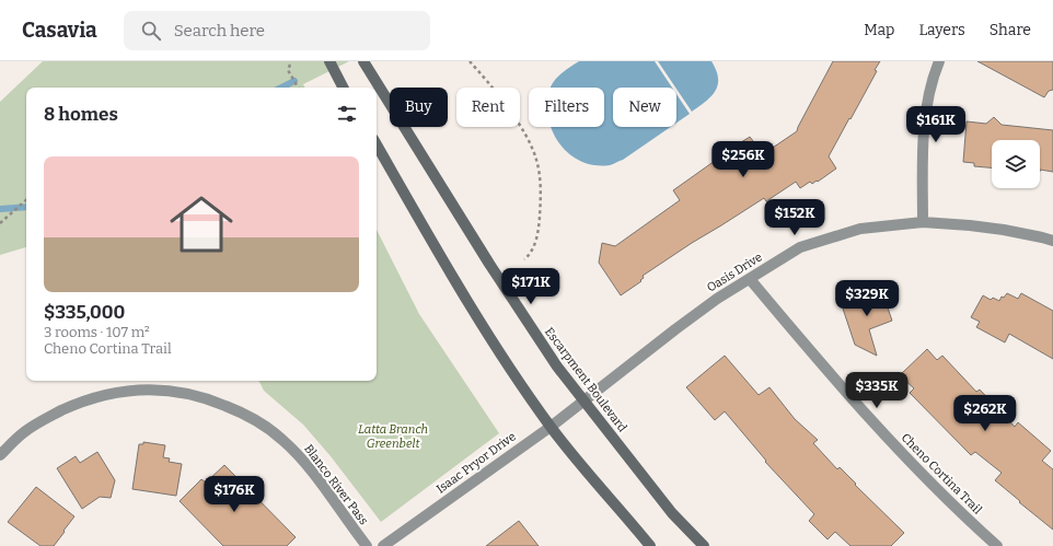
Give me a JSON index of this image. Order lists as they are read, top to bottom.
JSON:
{
  "streets": {
    "main road": ["Escarpment Boulevard"],
    "street": [
      "Oasis Drive",
      "Isaac Pryor Drive",
      "Cheno Cortina Trail",
      "Blanco River Pass"
    ]
  },
  "crossings": [
    ["Oasis Drive", "Escarpment Boulevard"],
    ["Oasis Drive", "Isaac Pryor Drive"],
    ["Oasis Drive", "Cheno Cortina Trail"],
    ["Escarpment Boulevard", "Isaac Pryor Drive"]
  ],
  "parks": ["Latta Branch Greenbelt"],
  "page": {
    "header": "Casavia",
    "search": "Search here",
    "nav": ["Map", "Layers", "Share"],
    "chip": [
      "Buy",
      "Rent",
      "Filters",
      "New"
    ],
    "heading": "8 homes",
    "price": [
      "$161K",
      "$256K",
      "$152K",
      "$171K",
      "$329K",
      "$335K",
      "$262K",
      "$176K"
    ],
    "list": [
      {
        "name": "$335,000",
        "note": "3 rooms · 107 m² · Cheno Cortina Trail"
      }
    ]
  }
}
